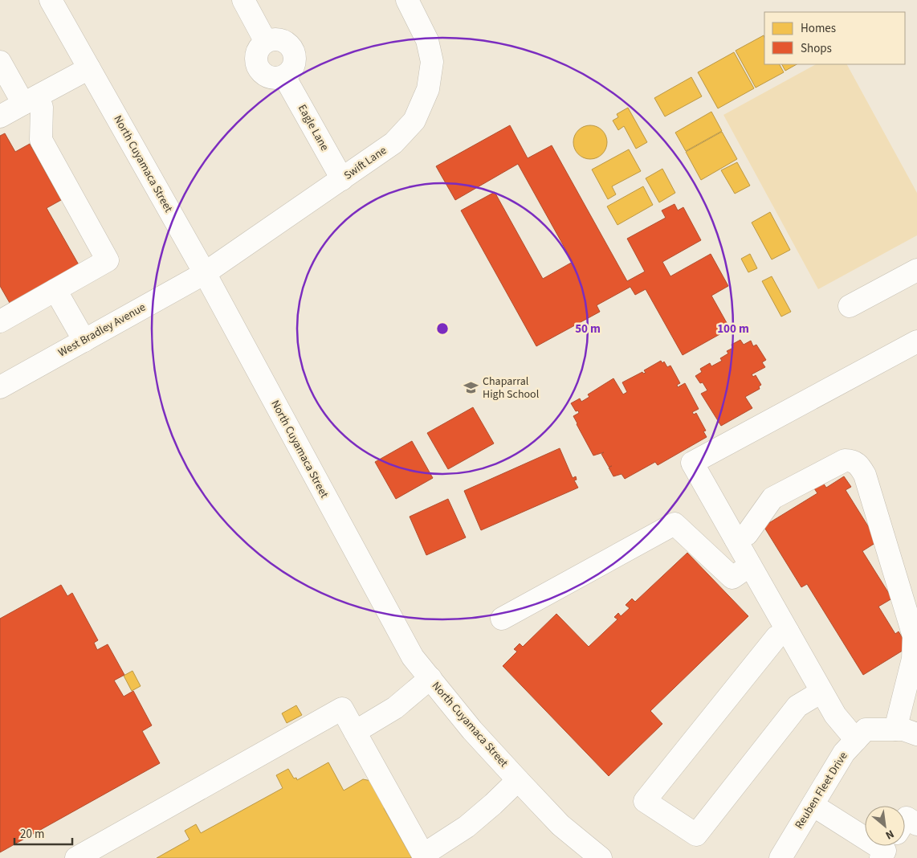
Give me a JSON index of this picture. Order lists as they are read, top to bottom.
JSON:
{
  "streets": {
    "main road": [
      "Eagle Lane",
      "Swift Lane",
      "North Cuyamaca Street",
      "West Bradley Avenue",
      "Reuben Fleet Drive"
    ]
  },
  "crossings": [
    ["Eagle Lane", "Swift Lane"],
    ["Swift Lane", "North Cuyamaca Street"],
    ["Swift Lane", "West Bradley Avenue"],
    ["North Cuyamaca Street", "West Bradley Avenue"]
  ],
  "places": {
    "school or university": ["Chaparral High School"]
  },
  "legend": ["Homes", "Shops"],
  "scale_bar": "20 m",
  "north": "bottom right",
  "rings": ["50 m", "100 m"]
}
